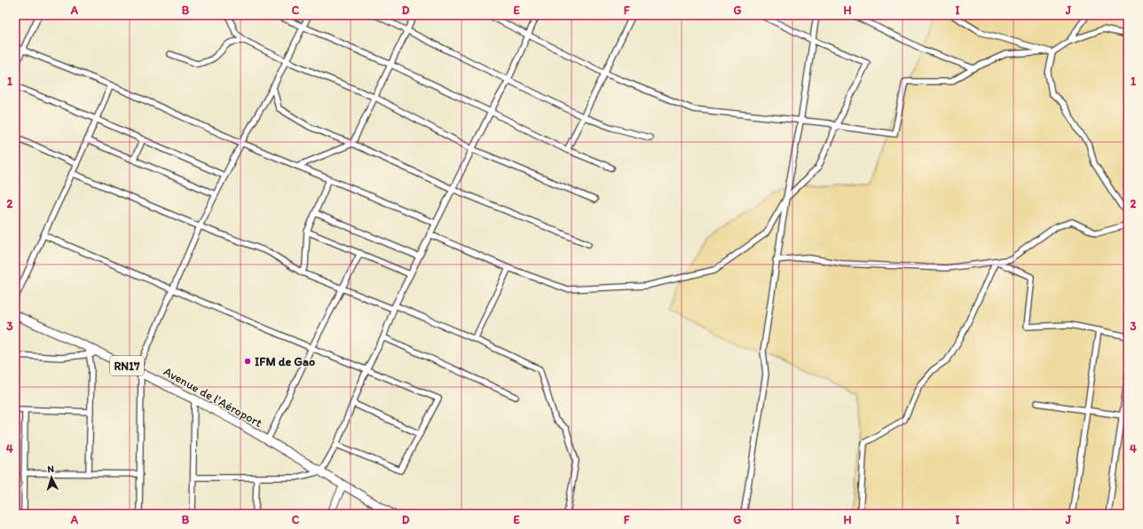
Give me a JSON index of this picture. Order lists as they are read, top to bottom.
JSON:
{
  "streets": {
    "main road": ["RN17", "Avenue de l'Aéroport"]
  },
  "places": ["IFM de Gao"],
  "north": "top",
  "grid": {
    "columns": [
      "A",
      "B",
      "C",
      "D",
      "E",
      "F",
      "G",
      "H",
      "I",
      "J"
    ],
    "rows": [
      "1",
      "2",
      "3",
      "4"
    ]
  }
}
